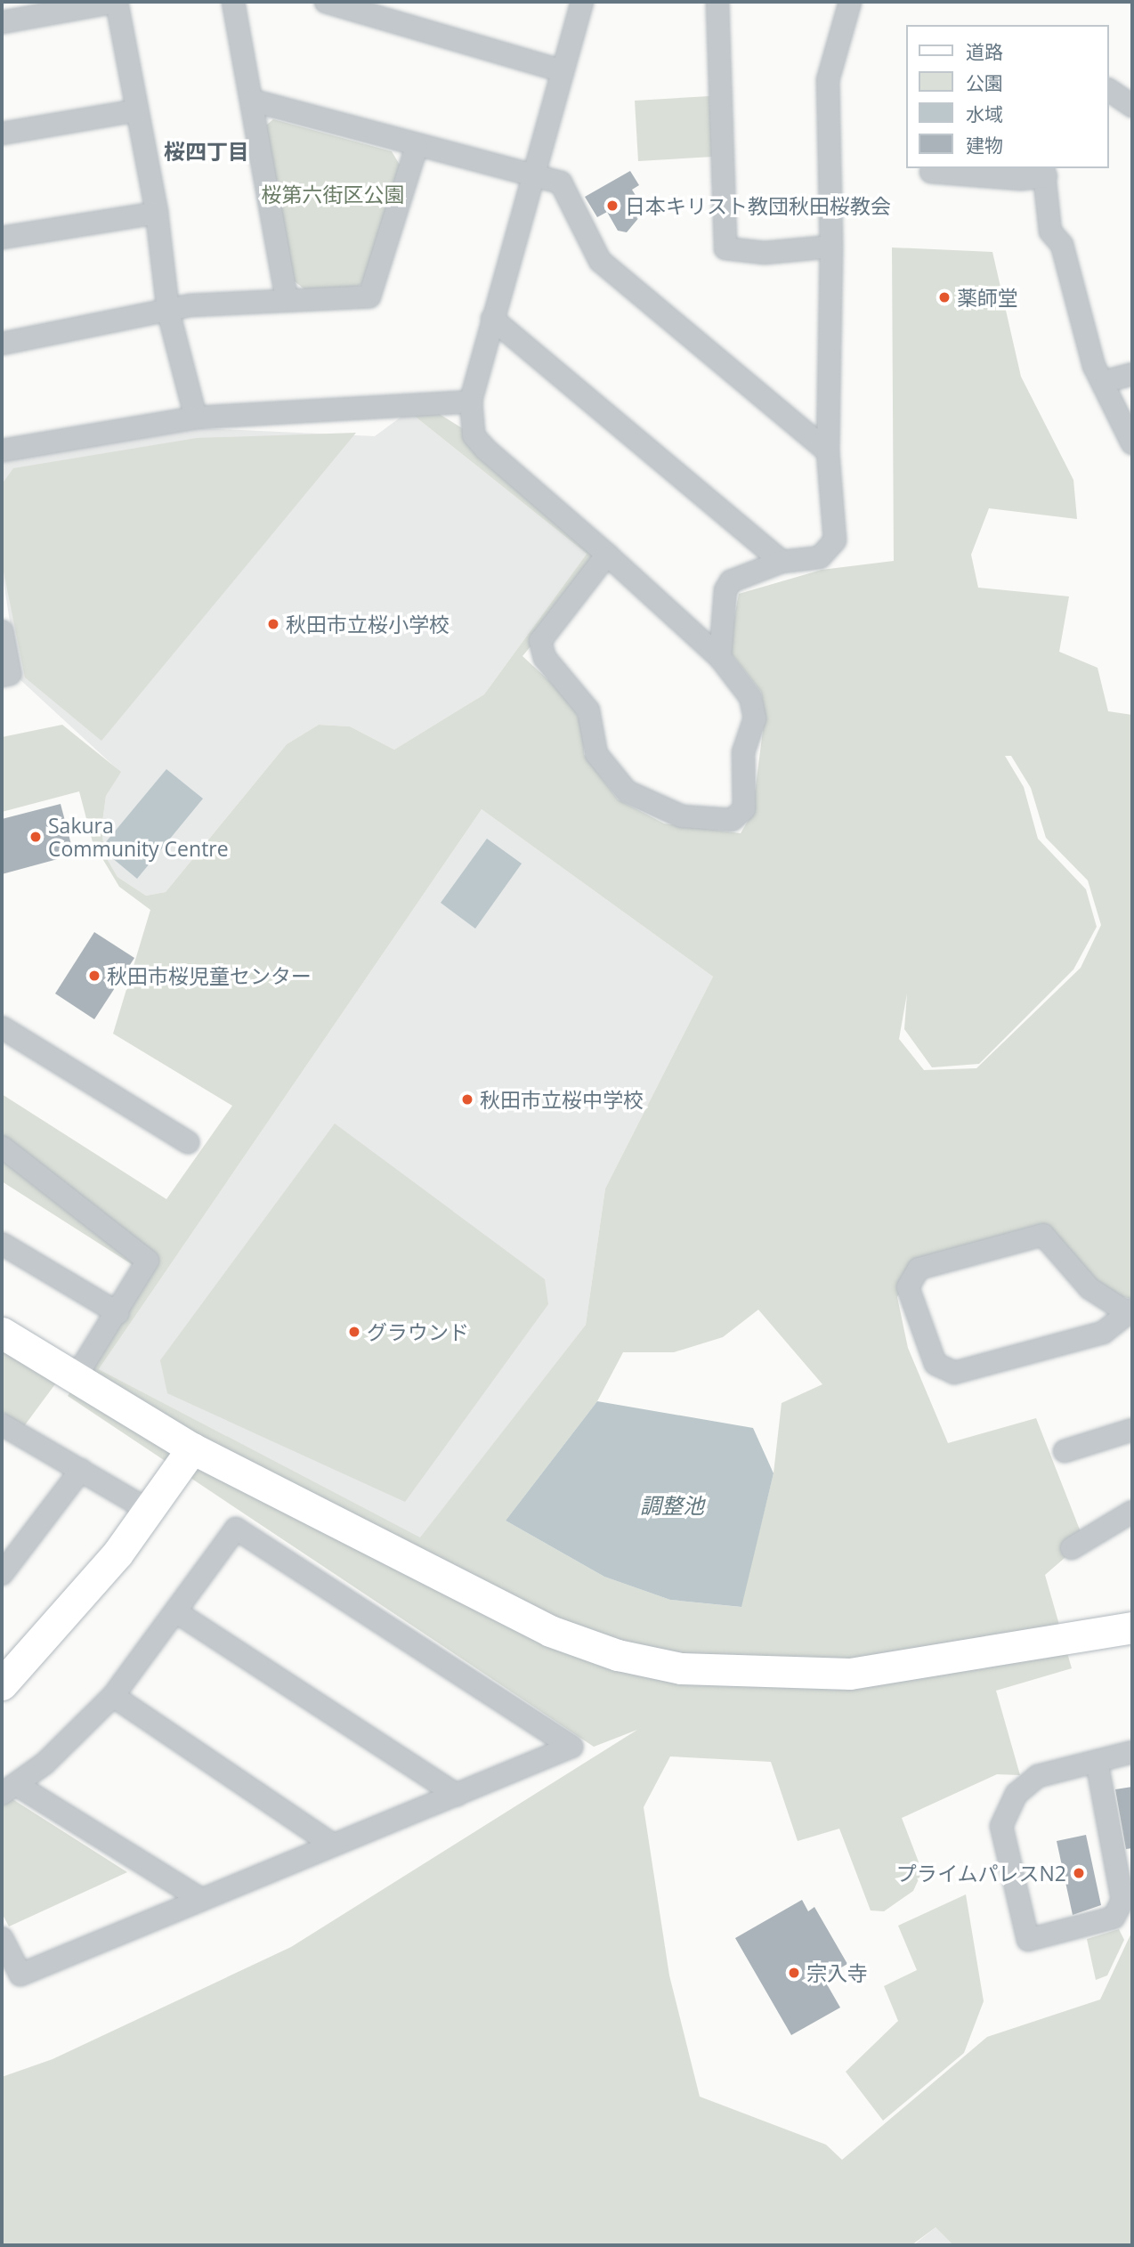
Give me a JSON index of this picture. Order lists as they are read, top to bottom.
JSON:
{
  "districts": ["桜四丁目"],
  "water": ["調整池"],
  "parks": ["桜第六街区公園"],
  "places": [
    "日本キリスト教団秋田桜教会",
    "薬師堂",
    "秋田市立桜小学校",
    "Sakura Community Centre",
    "秋田市桜児童センター",
    "秋田市立桜中学校",
    "グラウンド",
    "プライムパレスN2",
    "宗入寺"
  ],
  "legend": [
    "道路",
    "公園",
    "水域",
    "建物"
  ]
}
